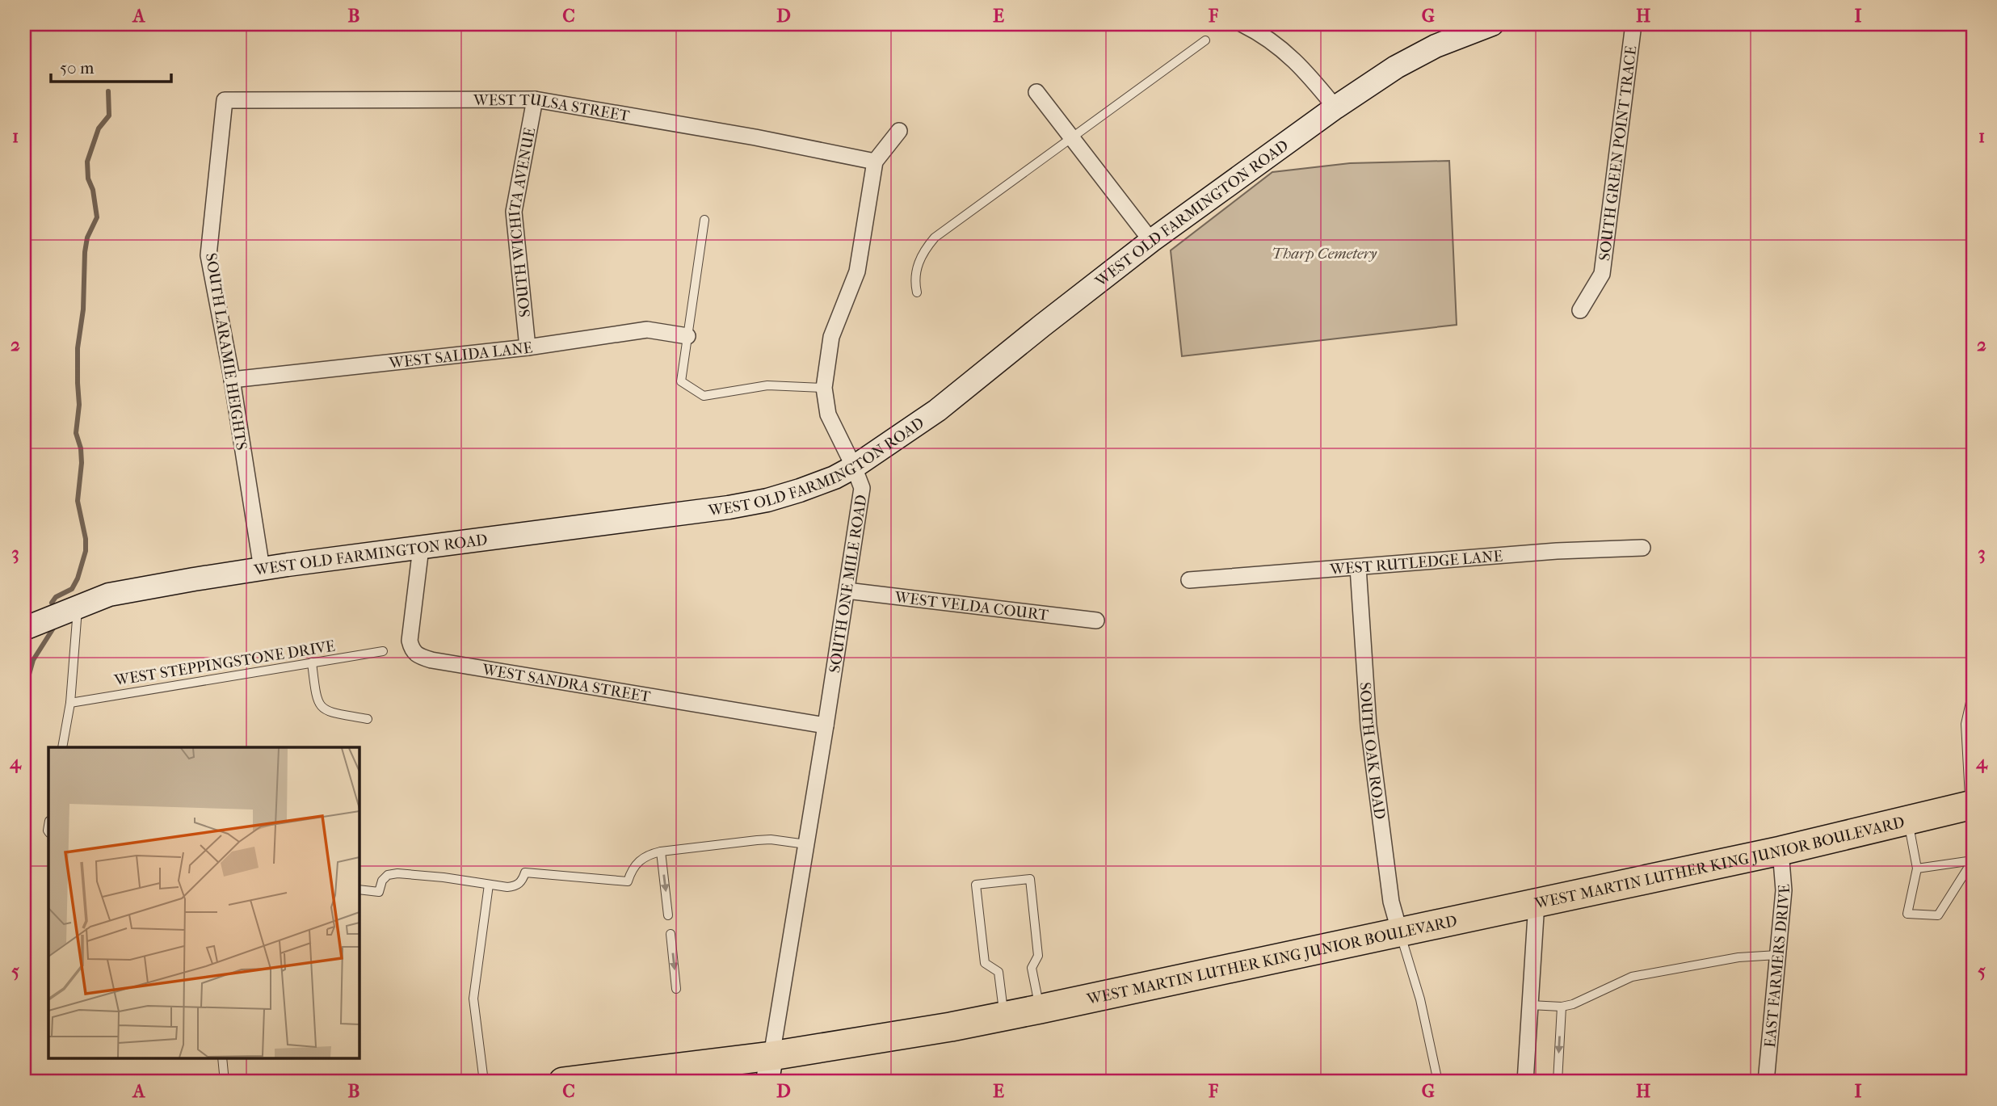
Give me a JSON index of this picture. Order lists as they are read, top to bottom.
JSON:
{
  "streets": {
    "highway": ["WEST MARTIN LUTHER KING JUNIOR BOULEVARD"],
    "street": [
      "WEST TULSA STREET",
      "SOUTH GREEN POINT TRACE",
      "WEST OLD FARMINGTON ROAD",
      "SOUTH WICHITA AVENUE",
      "SOUTH LARAMIE HEIGHTS",
      "WEST SALIDA LANE",
      "WEST RUTLEDGE LANE",
      "SOUTH ONE MILE ROAD",
      "WEST VELDA COURT",
      "WEST SANDRA STREET",
      "SOUTH OAK ROAD",
      "EAST FARMERS DRIVE"
    ],
    "lane": ["WEST STEPPINGSTONE DRIVE"]
  },
  "crossings": [
    ["WEST TULSA STREET", "SOUTH WICHITA AVENUE"],
    ["WEST TULSA STREET", "SOUTH LARAMIE HEIGHTS"],
    ["WEST TULSA STREET", "SOUTH ONE MILE ROAD"],
    ["WEST OLD FARMINGTON ROAD", "SOUTH LARAMIE HEIGHTS"],
    ["WEST OLD FARMINGTON ROAD", "SOUTH ONE MILE ROAD"],
    ["WEST OLD FARMINGTON ROAD", "WEST SANDRA STREET"],
    ["SOUTH WICHITA AVENUE", "WEST SALIDA LANE"],
    ["SOUTH LARAMIE HEIGHTS", "WEST SALIDA LANE"],
    ["WEST RUTLEDGE LANE", "SOUTH OAK ROAD"],
    ["SOUTH ONE MILE ROAD", "WEST VELDA COURT"],
    ["SOUTH ONE MILE ROAD", "WEST SANDRA STREET"],
    ["SOUTH ONE MILE ROAD", "WEST MARTIN LUTHER KING JUNIOR BOULEVARD"],
    ["SOUTH OAK ROAD", "WEST MARTIN LUTHER KING JUNIOR BOULEVARD"],
    ["WEST MARTIN LUTHER KING JUNIOR BOULEVARD", "EAST FARMERS DRIVE"]
  ],
  "parks": ["Tharp Cemetery"],
  "scale_bar": "50 m",
  "grid": {
    "columns": [
      "A",
      "B",
      "C",
      "D",
      "E",
      "F",
      "G",
      "H",
      "I"
    ],
    "rows": [
      "1",
      "2",
      "3",
      "4",
      "5"
    ]
  }
}
